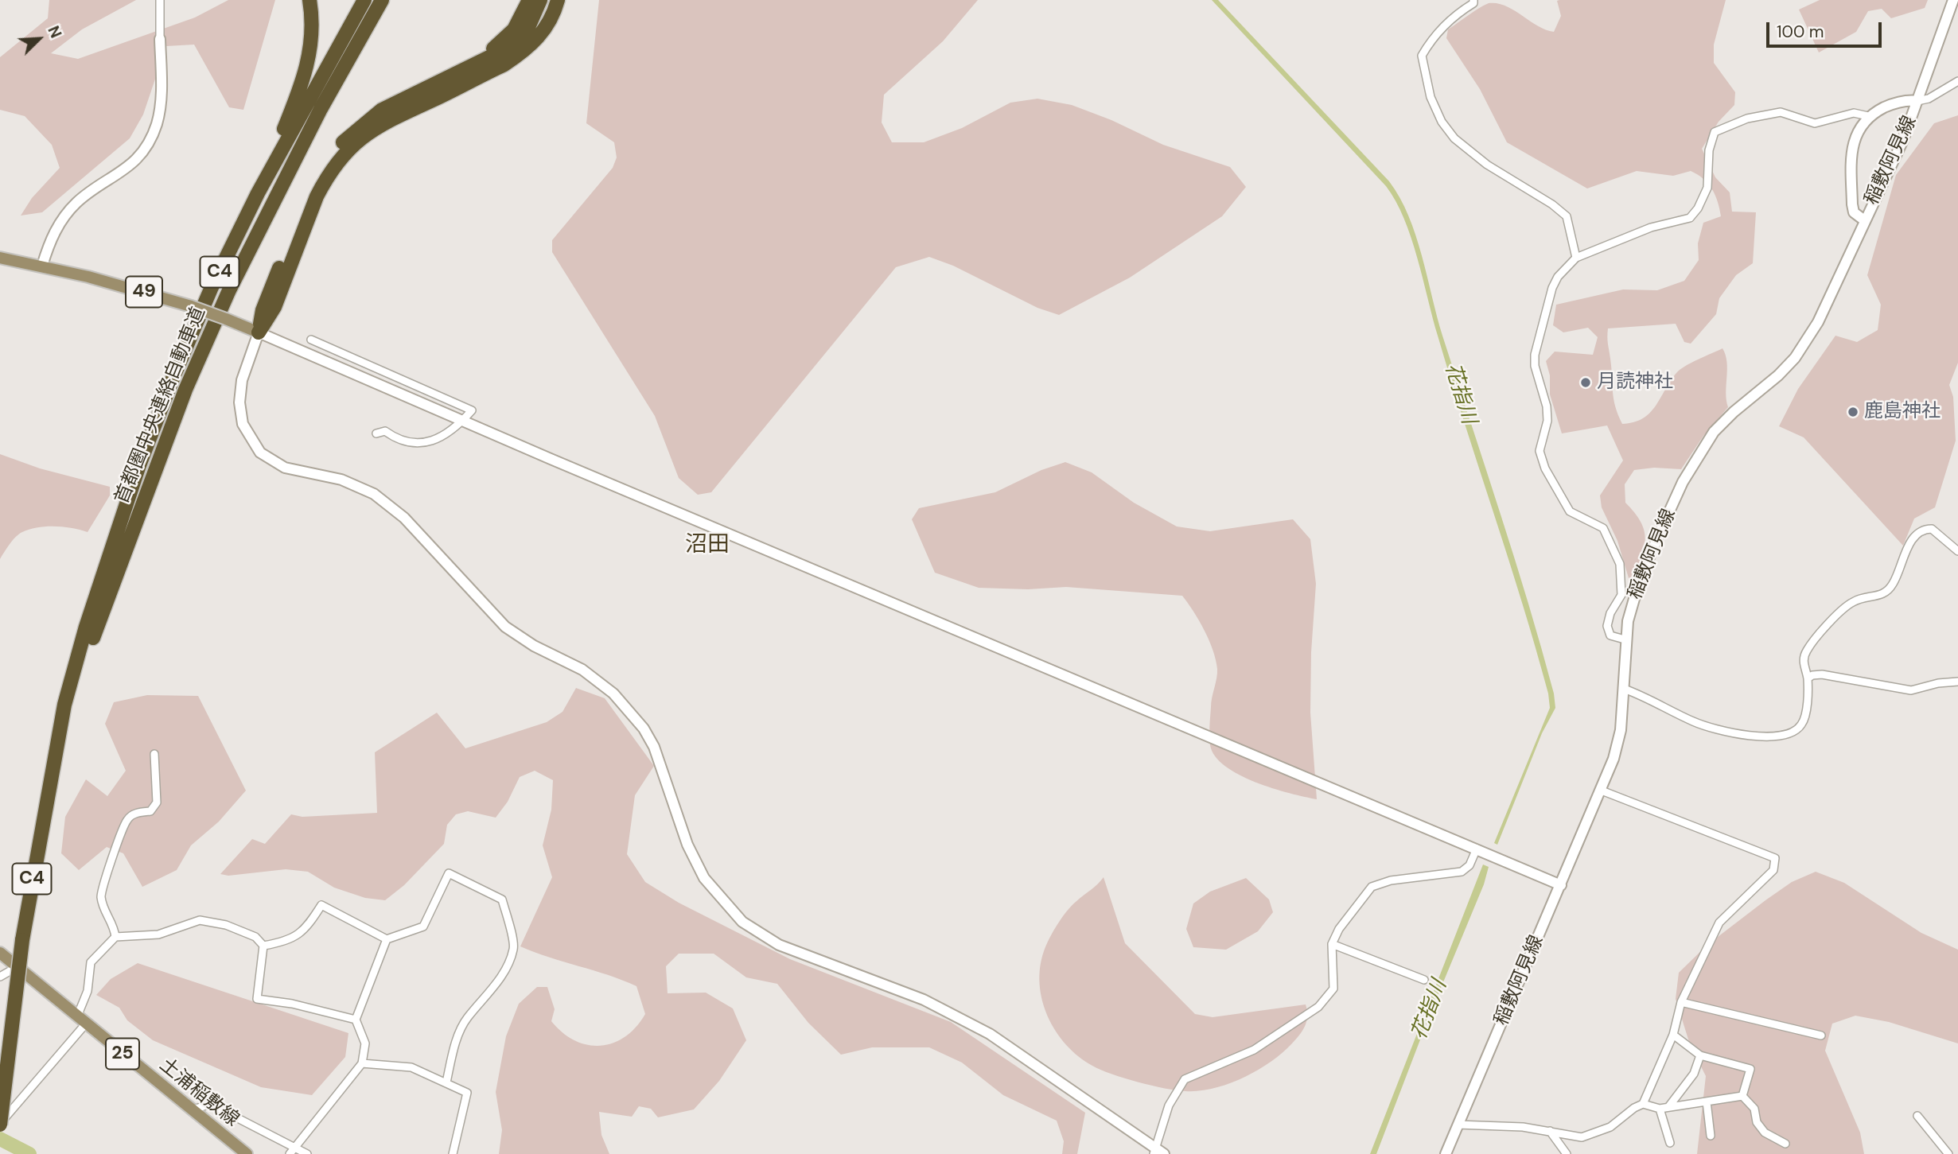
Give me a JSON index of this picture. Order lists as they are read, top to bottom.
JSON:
{
  "streets": {
    "highway": ["C4", "首都圏中央連絡自動車道"],
    "main road": ["49", "25", "土浦稲敷線"],
    "street": ["稲敷阿見線"]
  },
  "districts": ["沼田"],
  "water": ["花指川"],
  "places": ["月読神社", "鹿島神社"],
  "scale_bar": "100 m",
  "north": "top right"
}
